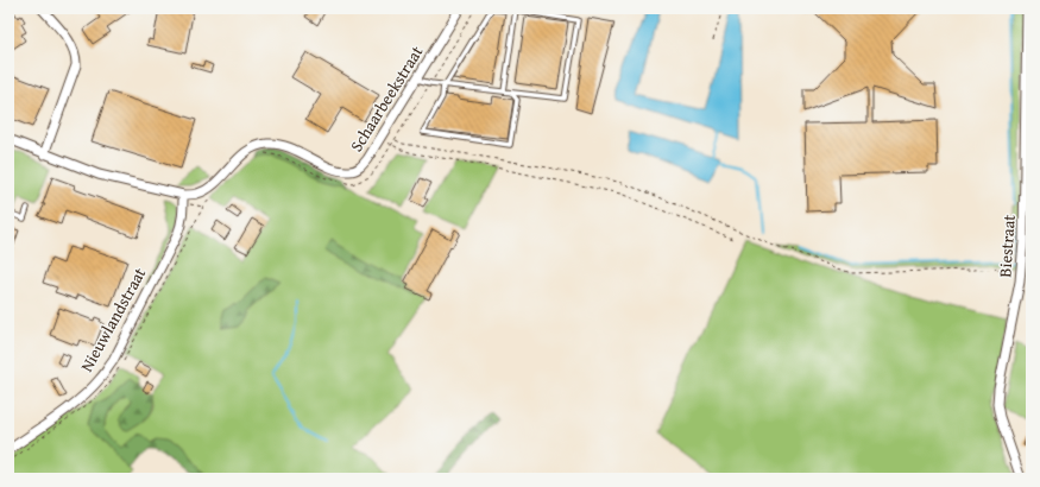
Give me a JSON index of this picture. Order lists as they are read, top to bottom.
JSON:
{
  "streets": {
    "street": ["Schaarbeekstraat", "Biestraat", "Nieuwlandstraat"]
  },
  "crossings": [
    ["Schaarbeekstraat", "Nieuwlandstraat"]
  ]
}
